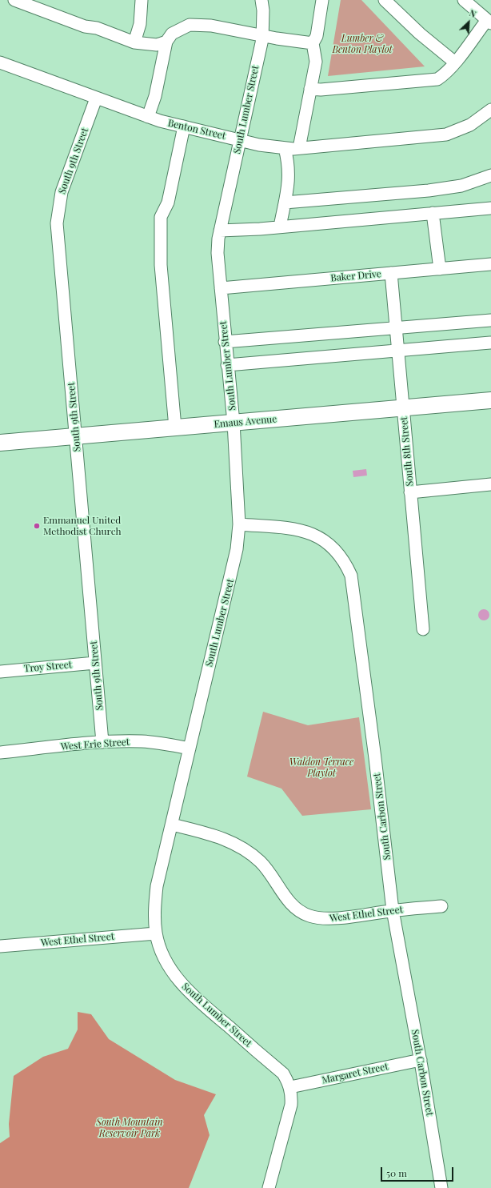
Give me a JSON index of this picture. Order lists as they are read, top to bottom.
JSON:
{
  "streets": {
    "main road": ["Emaus Avenue"],
    "street": [
      "South Lumber Street",
      "Benton Street",
      "South 9th Street",
      "Baker Drive",
      "South 8th Street",
      "Troy Street",
      "West Erie Street",
      "South Carbon Street",
      "West Ethel Street",
      "Margaret Street"
    ]
  },
  "crossings": [
    ["South Lumber Street", "Benton Street"],
    ["South Lumber Street", "Baker Drive"],
    ["South Lumber Street", "Emaus Avenue"],
    ["South Lumber Street", "West Erie Street"],
    ["South Lumber Street", "South Carbon Street"],
    ["South Lumber Street", "West Ethel Street"],
    ["South Lumber Street", "Margaret Street"],
    ["Benton Street", "South 9th Street"],
    ["South 9th Street", "Emaus Avenue"],
    ["South 9th Street", "Troy Street"],
    ["South 9th Street", "West Erie Street"],
    ["Baker Drive", "South 8th Street"],
    ["Emaus Avenue", "South 8th Street"],
    ["South Carbon Street", "West Ethel Street"],
    ["South Carbon Street", "Margaret Street"]
  ],
  "parks": ["Lumber & Benton Playlot", "Waldon Terrace Playlot", "South Mountain Reservoir Park"],
  "places": ["Emmanuel United Methodist Church"],
  "scale_bar": "50 m",
  "north": "top right"
}
